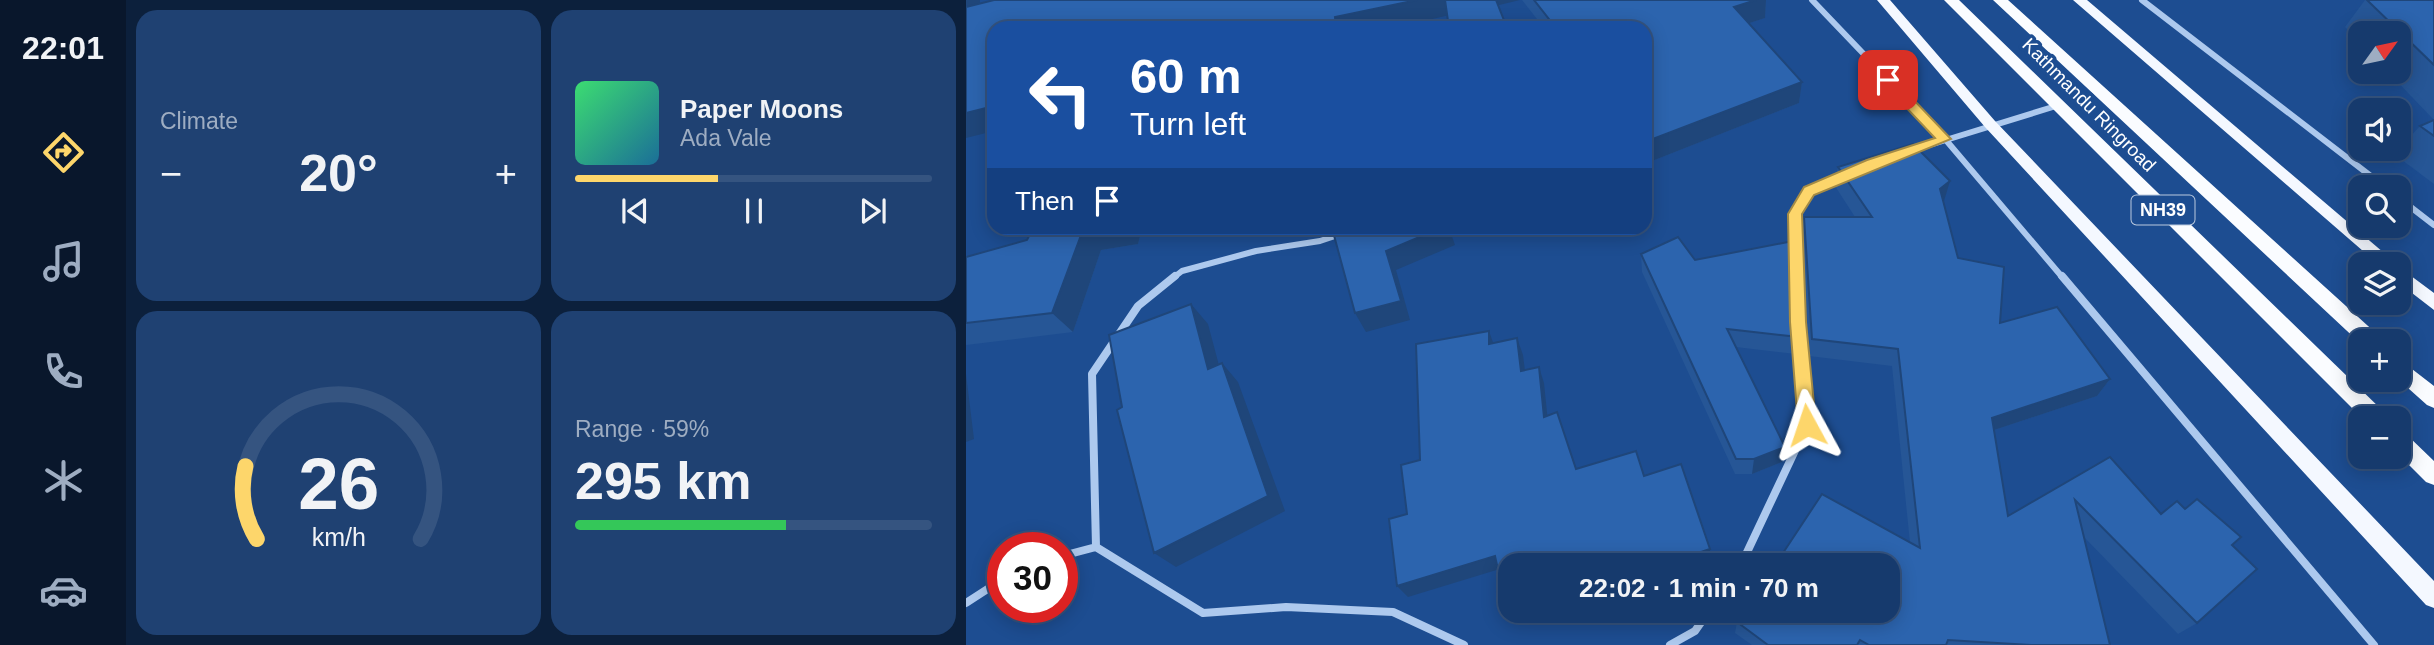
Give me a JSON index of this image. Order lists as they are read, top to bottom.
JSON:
{
  "streets": {
    "highway": ["Kathmandu Ringroad", "NH39"]
  },
  "north": "top right",
  "page": {
    "tabs": "22:01",
    "tile": [
      "Climate",
      ["Range · 59%", "295 km"]
    ],
    "map_buttons": ["+", "−"],
    "turn": ["60 m", "Turn left"],
    "song": ["Paper Moons", "Ada Vale"],
    "heat": ["−", "20°", "+"],
    "then": "Then",
    "limit": "30",
    "trip": "22:02 · 1 min · 70 m",
    "gauge": ["26", "km/h"]
  }
}
